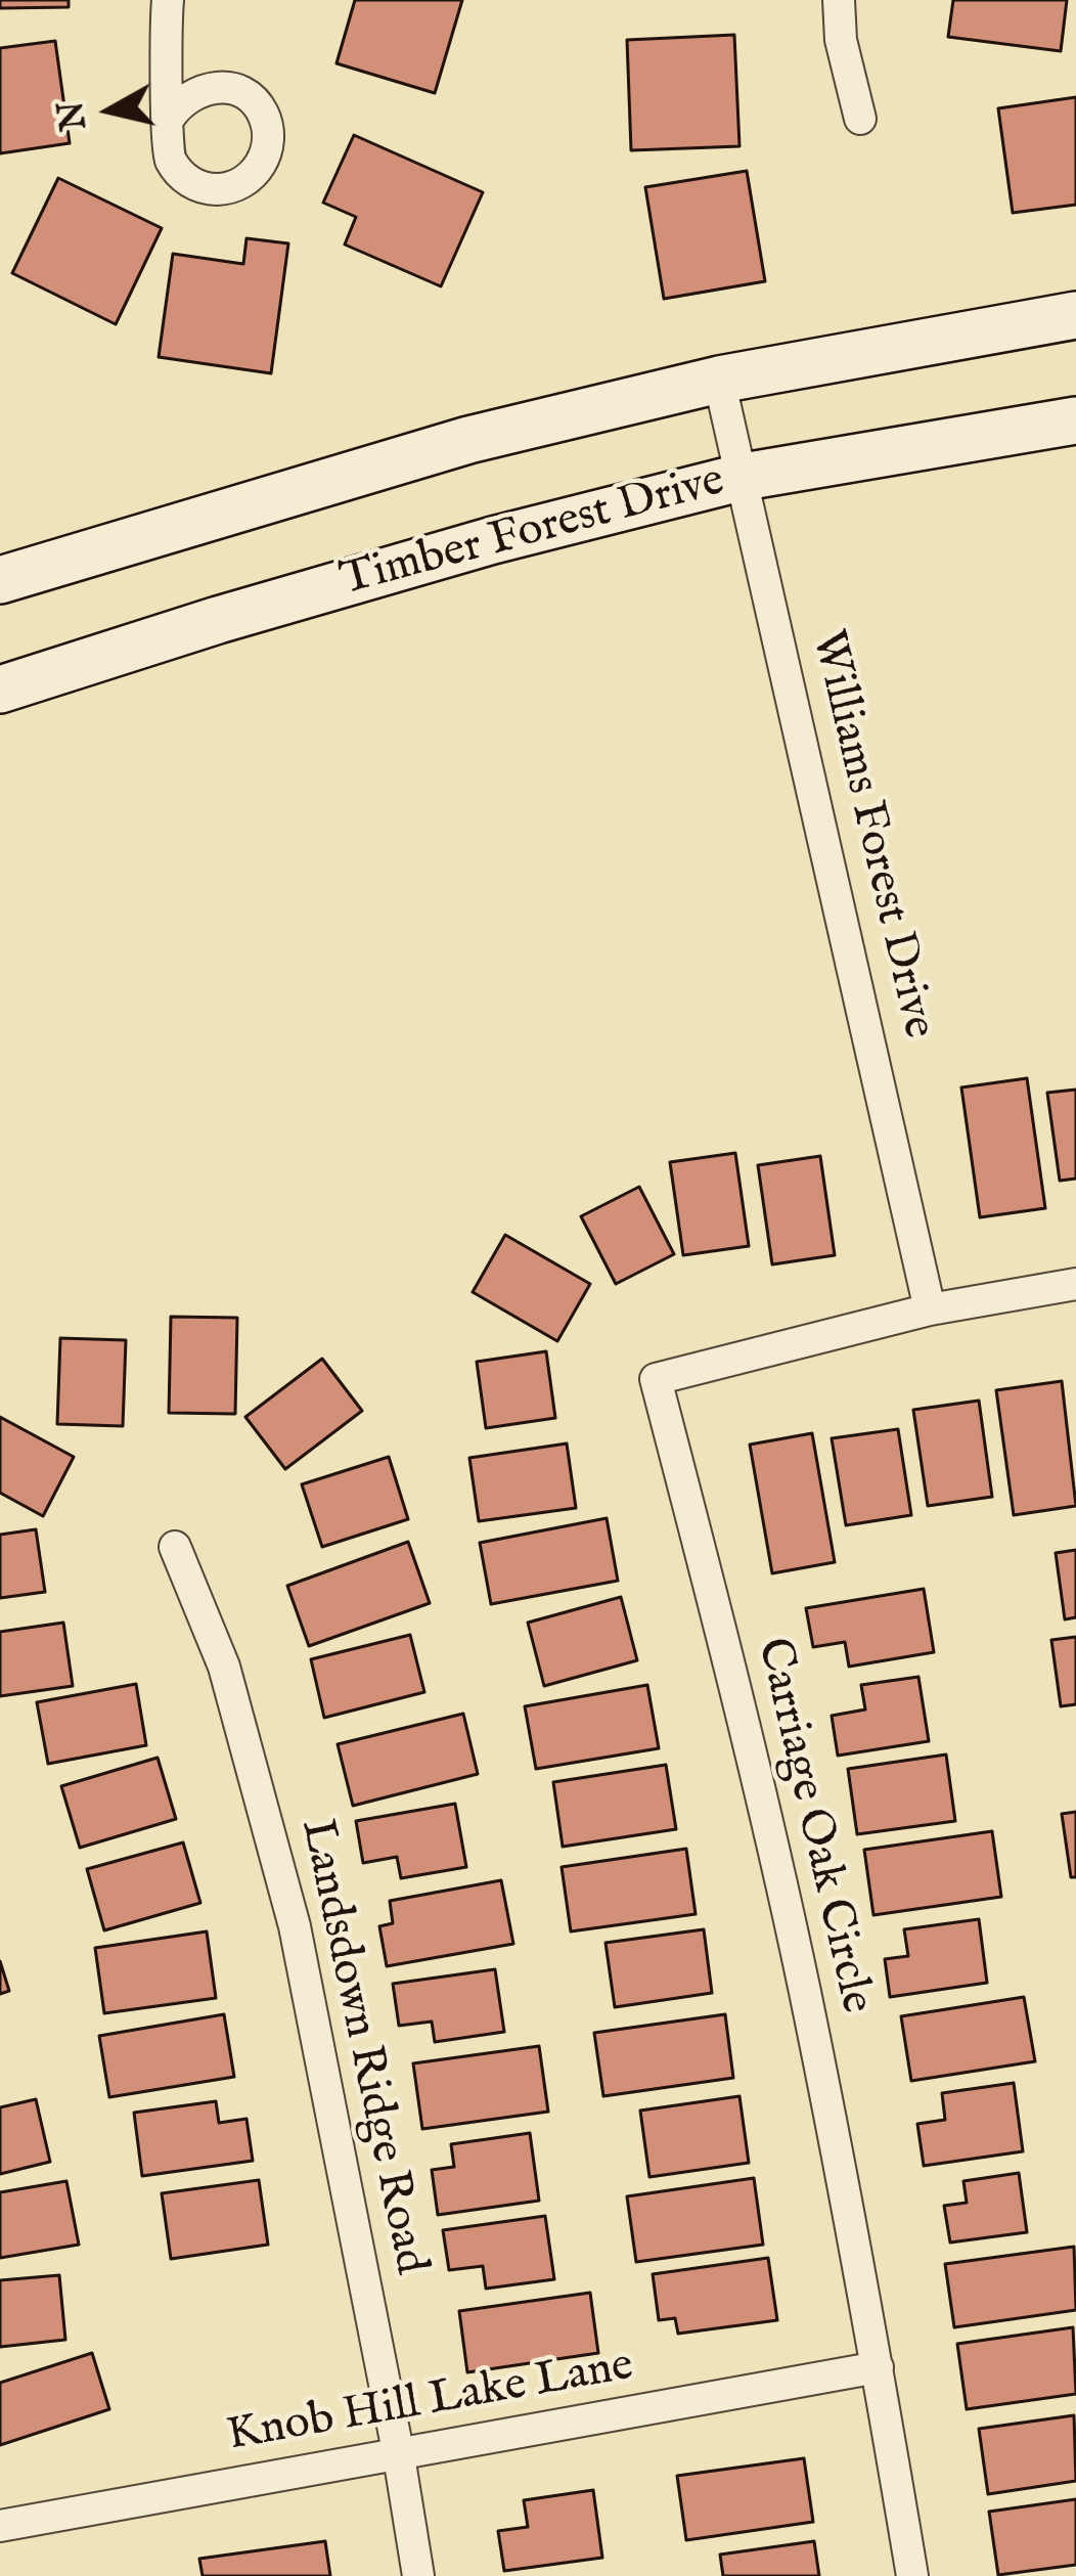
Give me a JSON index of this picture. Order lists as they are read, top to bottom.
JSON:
{
  "streets": {
    "main road": ["Timber Forest Drive"],
    "street": [
      "Williams Forest Drive",
      "Carriage Oak Circle",
      "Landsdown Ridge Road",
      "Knob Hill Lake Lane"
    ]
  },
  "crossings": [
    ["Timber Forest Drive", "Williams Forest Drive"],
    ["Williams Forest Drive", "Carriage Oak Circle"],
    ["Carriage Oak Circle", "Knob Hill Lake Lane"],
    ["Landsdown Ridge Road", "Knob Hill Lake Lane"]
  ],
  "north": "left"
}
